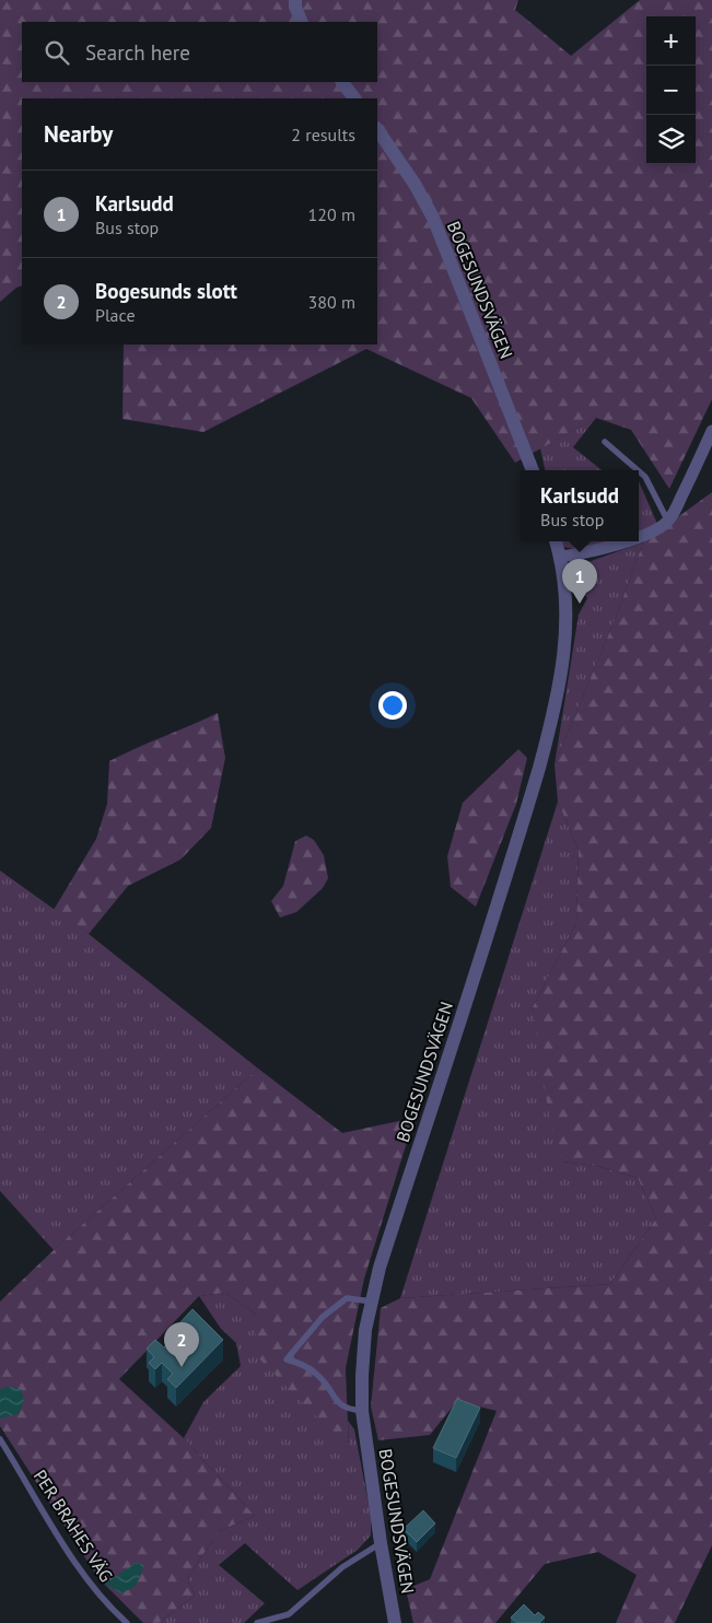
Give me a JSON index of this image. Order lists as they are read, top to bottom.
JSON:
{
  "streets": {
    "street": ["BOGESUNDSVÄGEN"],
    "lane": ["PER BRAHES VÄG"]
  },
  "page": {
    "map_buttons": ["+", "−"],
    "search": "Search here",
    "heading": ["Nearby", "2 results"],
    "list": [
      {
        "mark": "1",
        "name": "Karlsudd",
        "note": "Bus stop",
        "value": "120 m"
      },
      {
        "mark": "2",
        "name": "Bogesunds slott",
        "note": "Place",
        "value": "380 m"
      }
    ],
    "popup": ["Karlsudd", "Bus stop"],
    "pins": ["1", "2"]
  }
}
